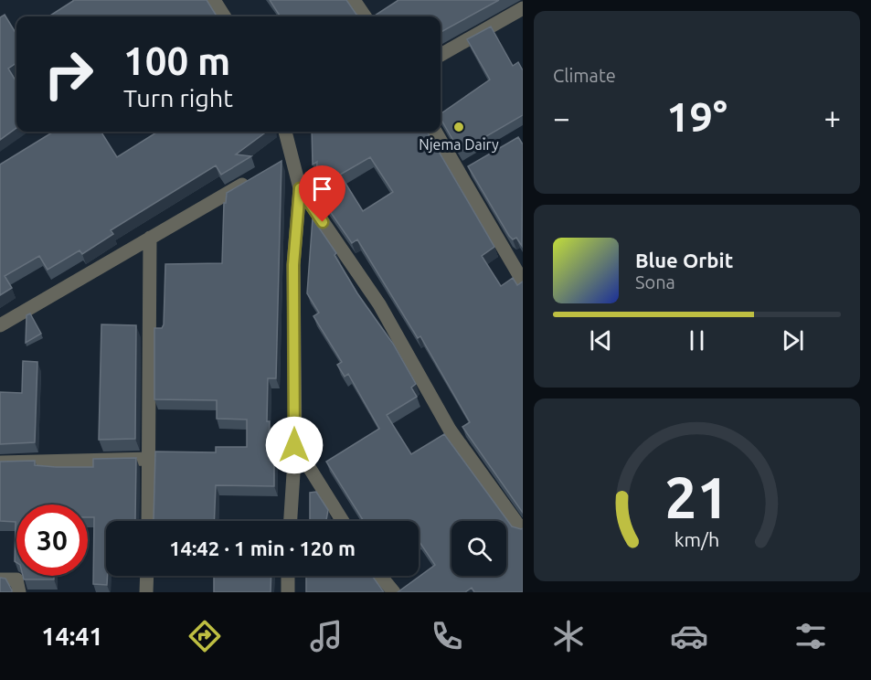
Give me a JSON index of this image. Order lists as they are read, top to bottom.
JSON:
{
  "places": ["Njema Dairy"],
  "page": {
    "tile": "Climate",
    "turn": ["100 m", "Turn right"],
    "heat": ["−", "19°", "+"],
    "song": ["Blue Orbit", "Sona"],
    "limit": "30",
    "trip": "14:42 · 1 min · 120 m",
    "tabs": "14:41",
    "gauge": ["21", "km/h"]
  }
}
